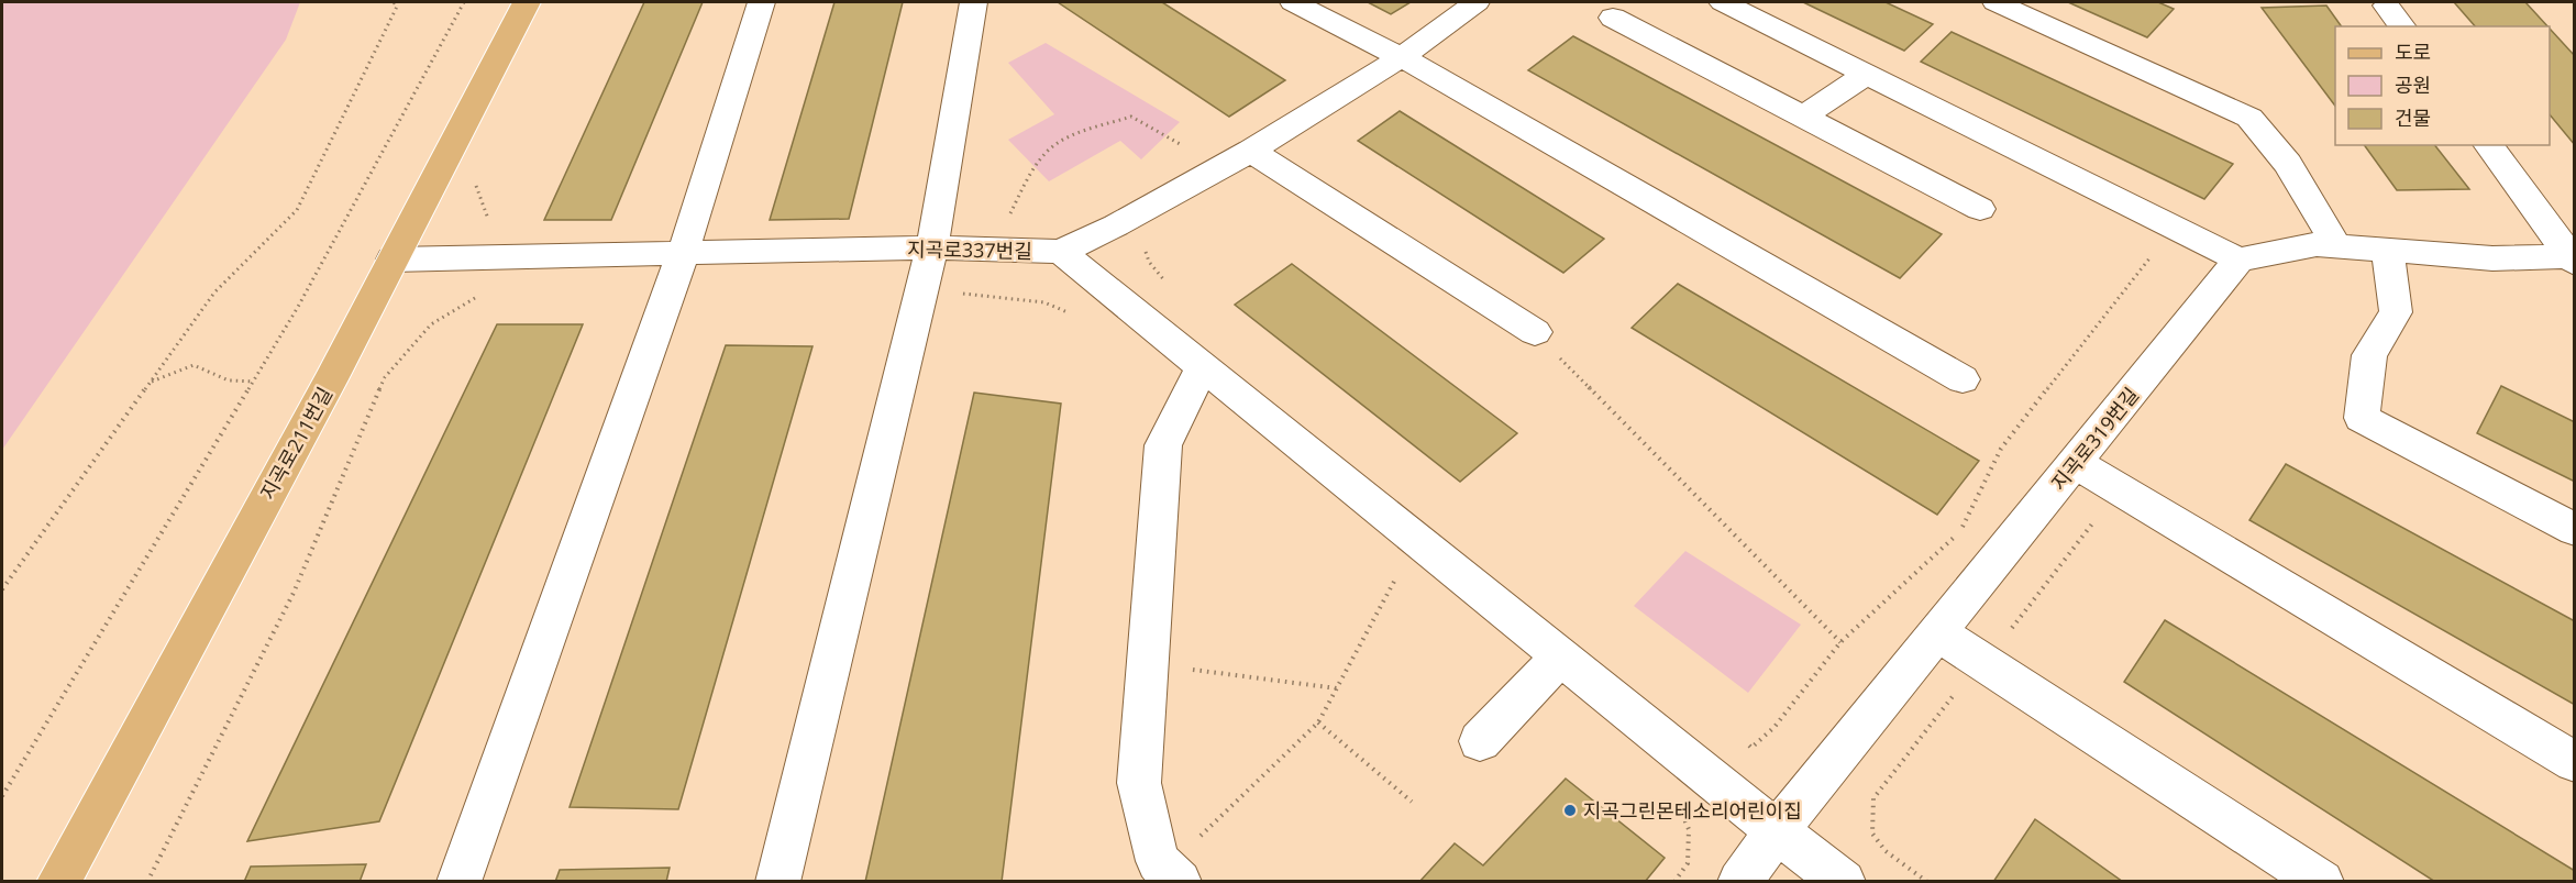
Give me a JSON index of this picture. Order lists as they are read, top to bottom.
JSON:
{
  "streets": {
    "main road": ["지곡로211번길"],
    "street": ["지곡로337번길", "지곡로319번길"]
  },
  "crossings": [
    ["지곡로337번길", "지곡로211번길"]
  ],
  "places": ["지곡그린몬테소리어린이집"],
  "legend": ["도로", "공원", "건물"]
}
